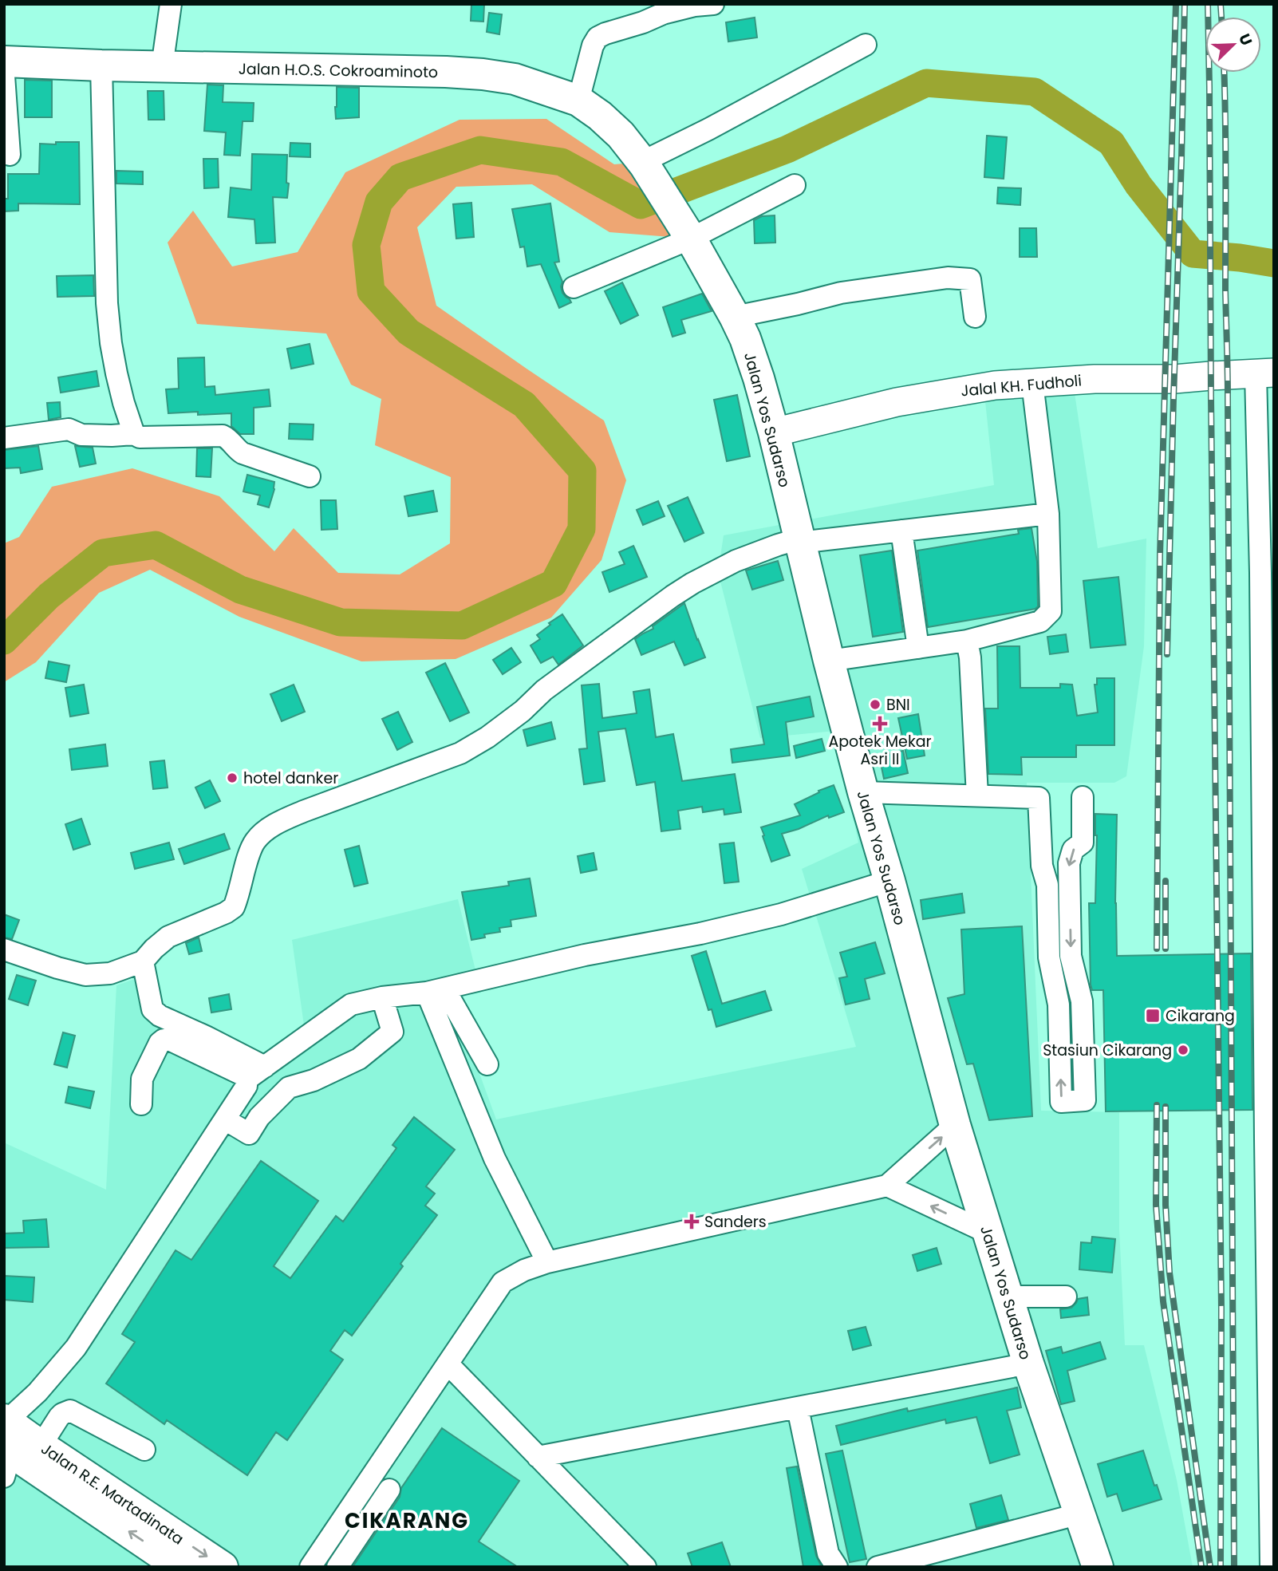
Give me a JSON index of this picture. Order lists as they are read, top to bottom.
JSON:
{
  "streets": {
    "highway": ["Jalan H.O.S. Cokroaminoto", "Jalan Yos Sudarso", "Jalan R.E. Martadinata"],
    "main road": ["Jalal KH. Fudholi"]
  },
  "crossings": [
    ["Jalan H.O.S. Cokroaminoto", "Jalan Yos Sudarso"],
    ["Jalal KH. Fudholi", "Jalan Yos Sudarso"]
  ],
  "districts": ["CIKARANG"],
  "places": {
    "other": ["BNI", "hotel danker", "Stasiun Cikarang"],
    "health": ["Apotek Mekar Asri II", "Sanders"],
    "transit": ["Cikarang"]
  },
  "north": "top right"
}
